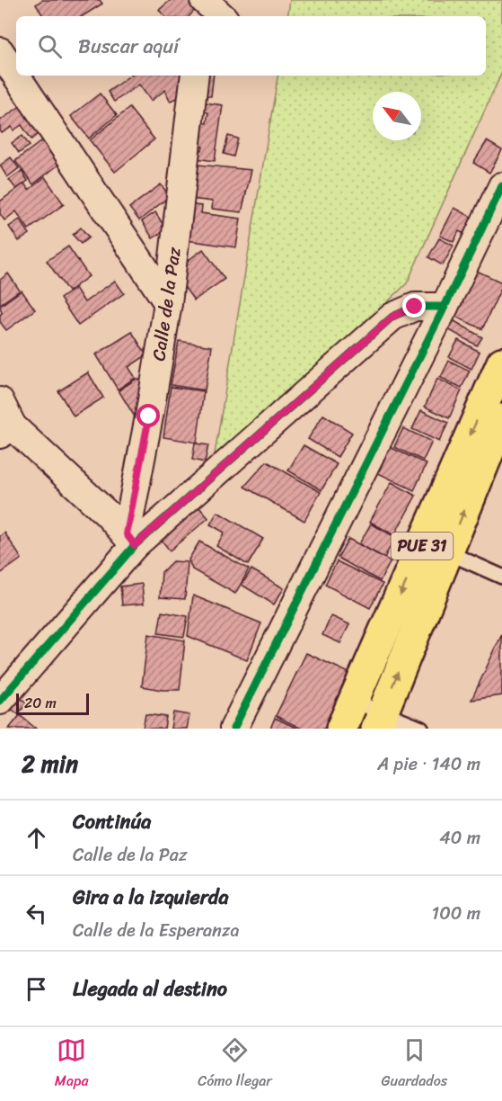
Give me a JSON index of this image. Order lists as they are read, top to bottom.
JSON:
{
  "streets": {
    "main road": ["PUE 31"],
    "street": ["Calle de la Paz"]
  },
  "scale_bar": "20 m",
  "north": "top left",
  "page": {
    "search": "Buscar aquí",
    "scale": "20 m",
    "heading": ["2 min", "A pie · 140 m"],
    "list": [
      ["Continúa", "Calle de la Paz", "40 m"],
      ["Gira a la izquierda", "Calle de la Esperanza", "100 m"],
      "Llegada al destino"
    ],
    "nav": ["Mapa", "Cómo llegar", "Guardados"]
  }
}
